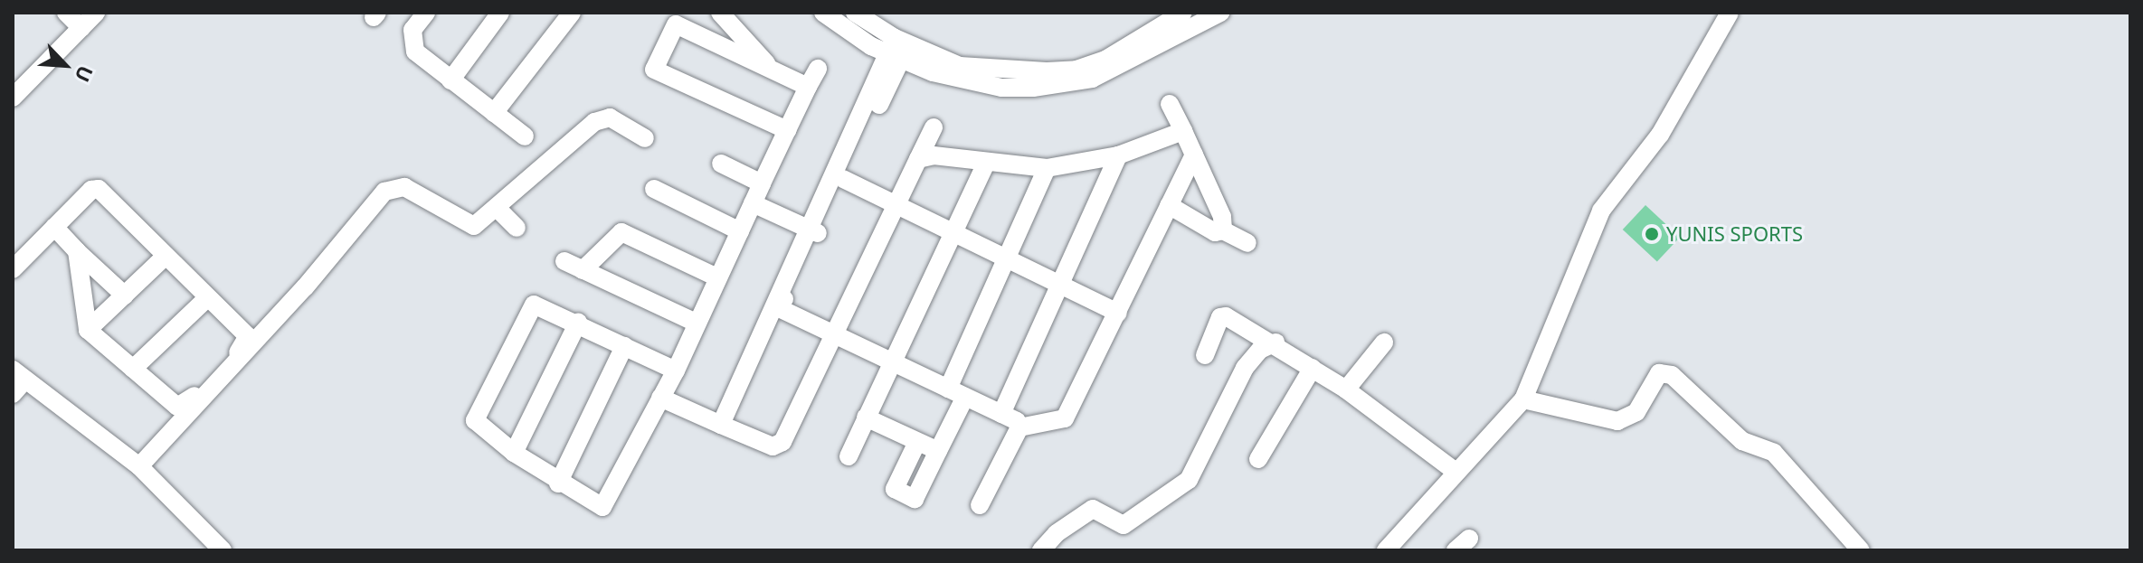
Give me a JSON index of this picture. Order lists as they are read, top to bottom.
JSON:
{
  "places": ["YUNIS SPORTS"],
  "north": "bottom right"
}
